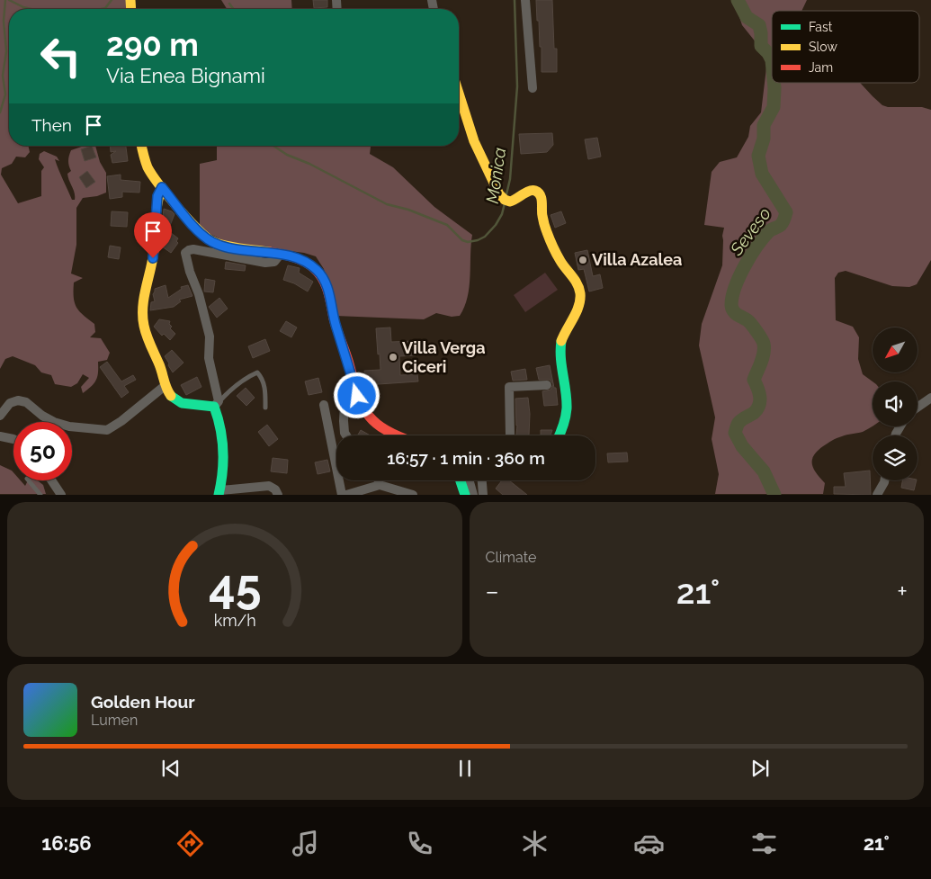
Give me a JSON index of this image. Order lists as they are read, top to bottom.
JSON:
{
  "water": ["Monica", "Seveso"],
  "places": ["Villa Azalea", "Villa Verga Ciceri"],
  "legend": ["Fast", "Slow", "Jam"],
  "north": "bottom left",
  "page": {
    "turn": ["290 m", "Via Enea Bignami"],
    "then": "Then",
    "limit": "50",
    "trip": "16:57 · 1 min · 360 m",
    "tile": "Climate",
    "heat": ["−", "21°", "+"],
    "song": ["Golden Hour", "Lumen"],
    "tabs": ["16:56", "21°"],
    "gauge": ["45", "km/h"]
  }
}
